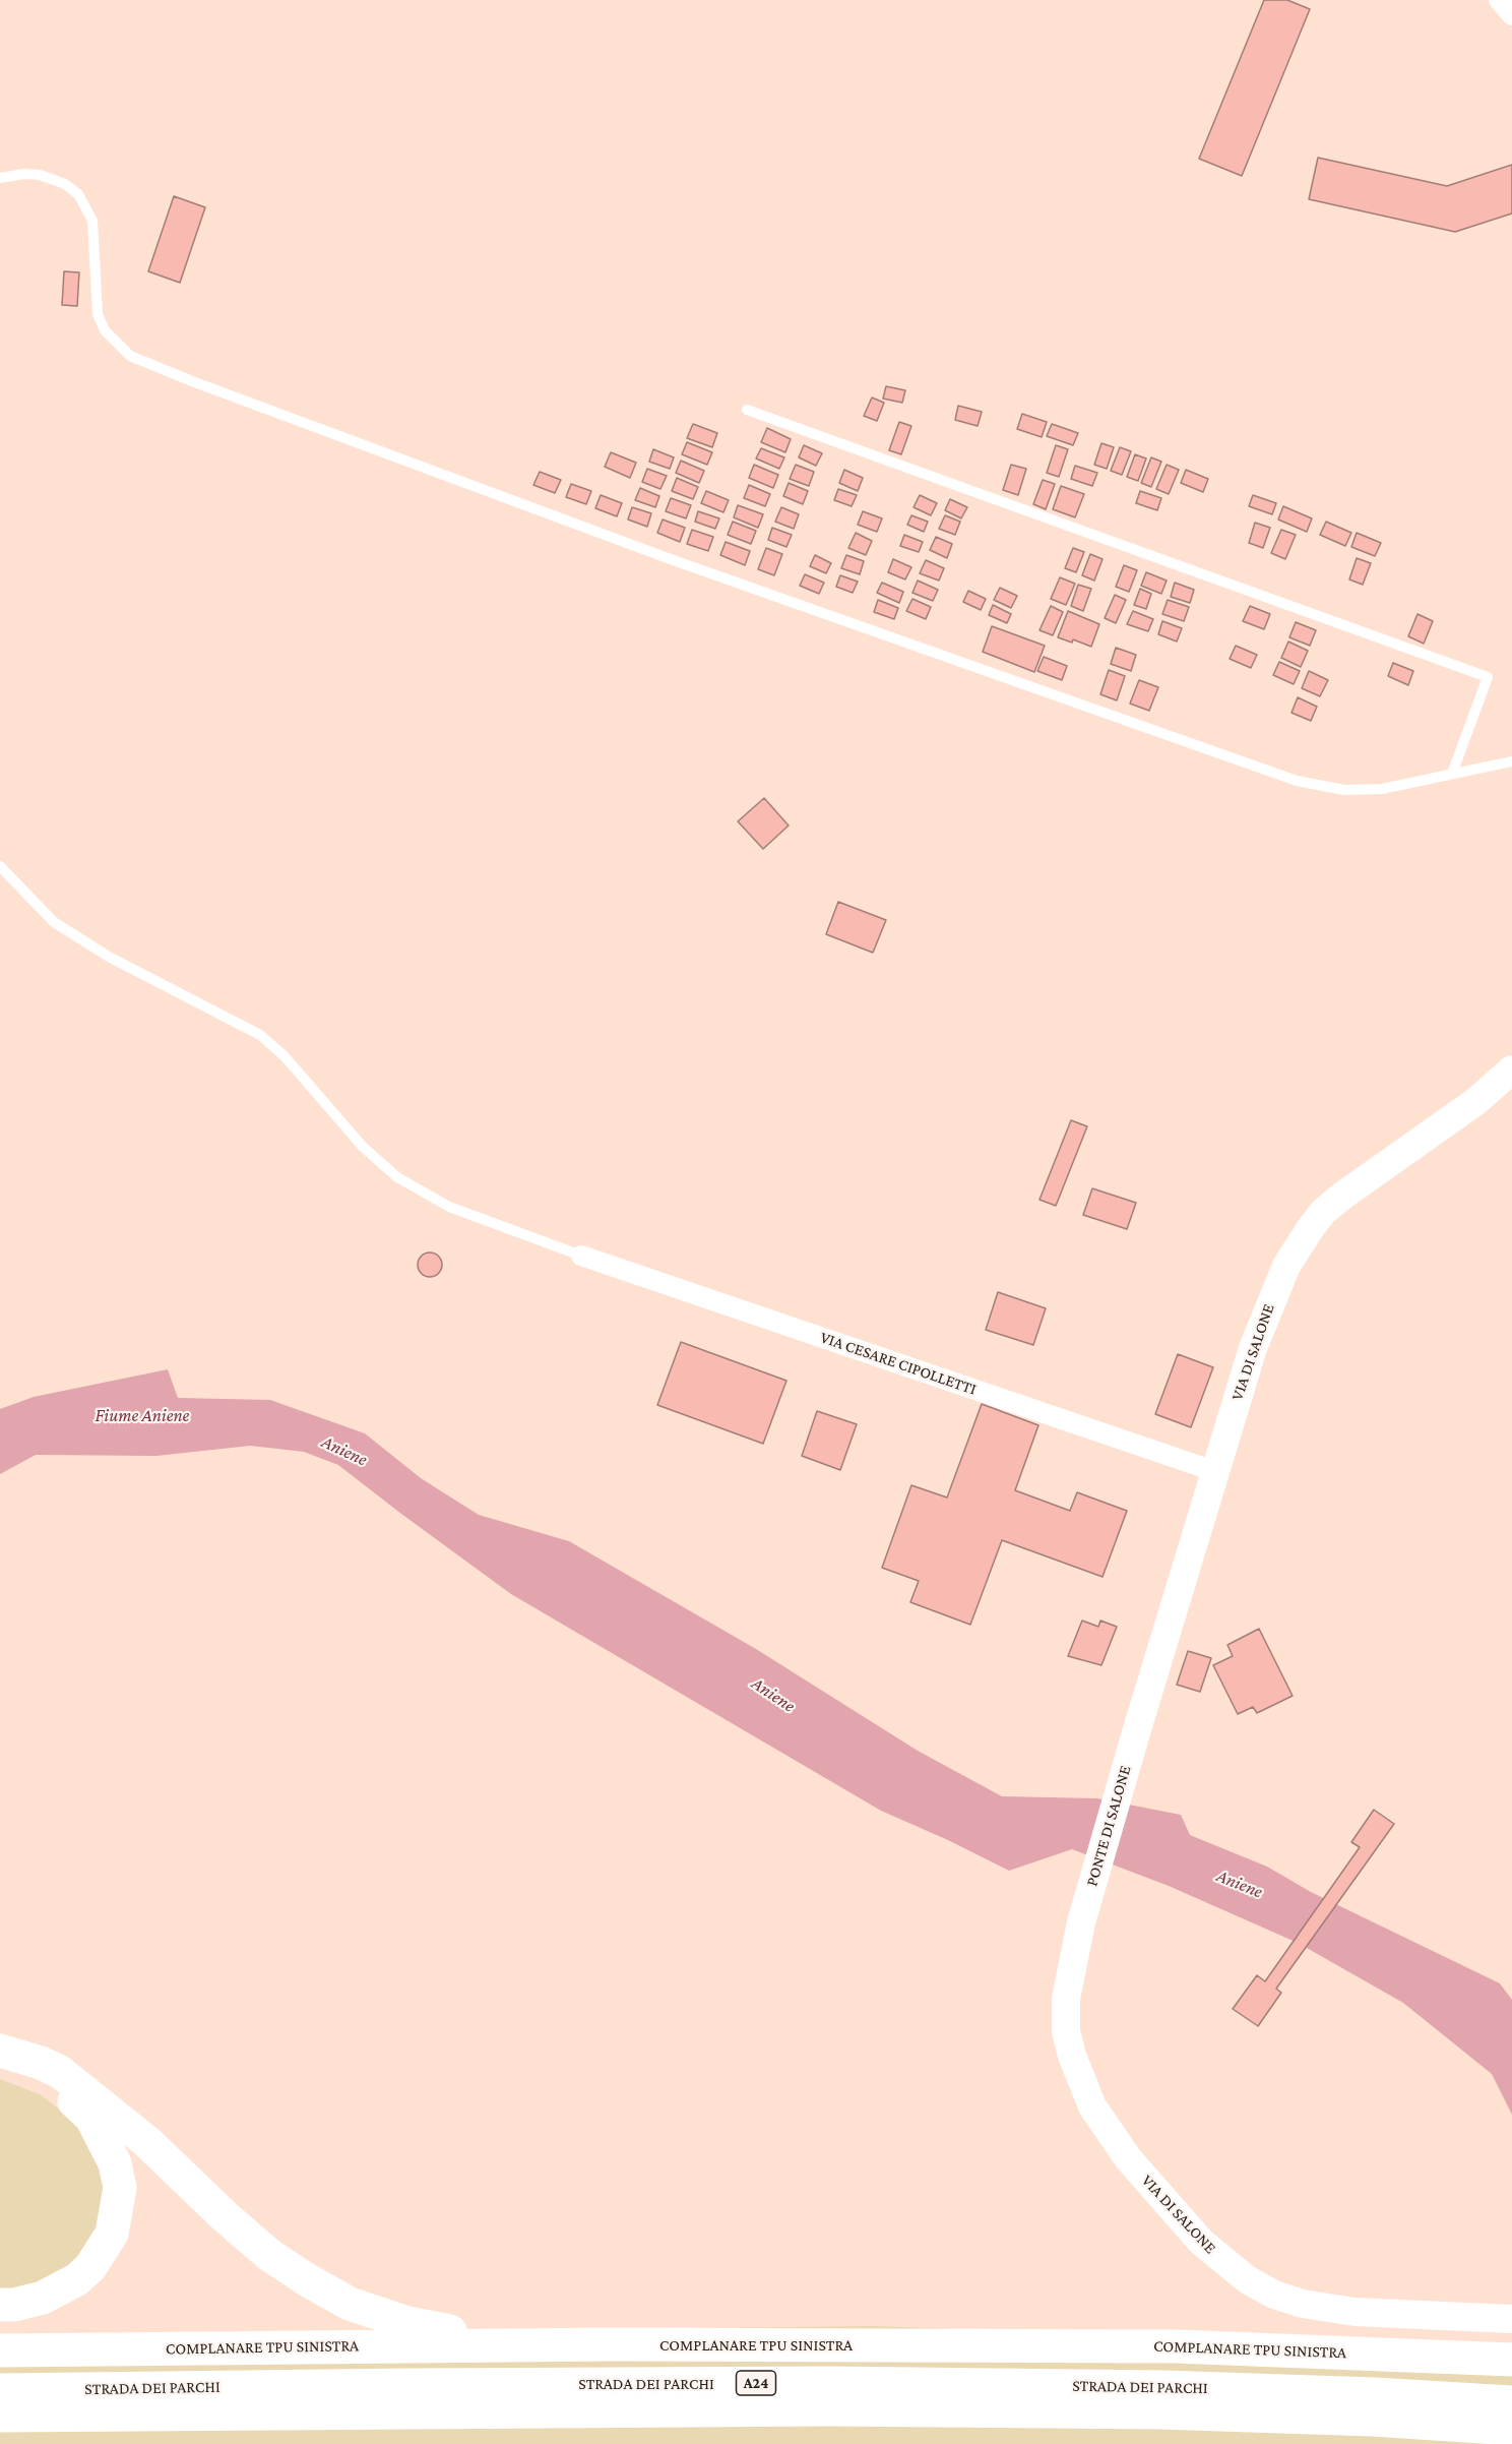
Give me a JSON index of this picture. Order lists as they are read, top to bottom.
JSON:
{
  "streets": {
    "highway": ["COMPLANARE TPU SINISTRA", "A24", "STRADA DEI PARCHI"],
    "street": ["VIA DI SALONE", "VIA CESARE CIPOLLETTI", "PONTE DI SALONE"]
  },
  "crossings": [
    ["VIA DI SALONE", "VIA CESARE CIPOLLETTI"],
    ["VIA DI SALONE", "PONTE DI SALONE"]
  ],
  "water": ["Fiume Aniene", "Aniene"]
}
